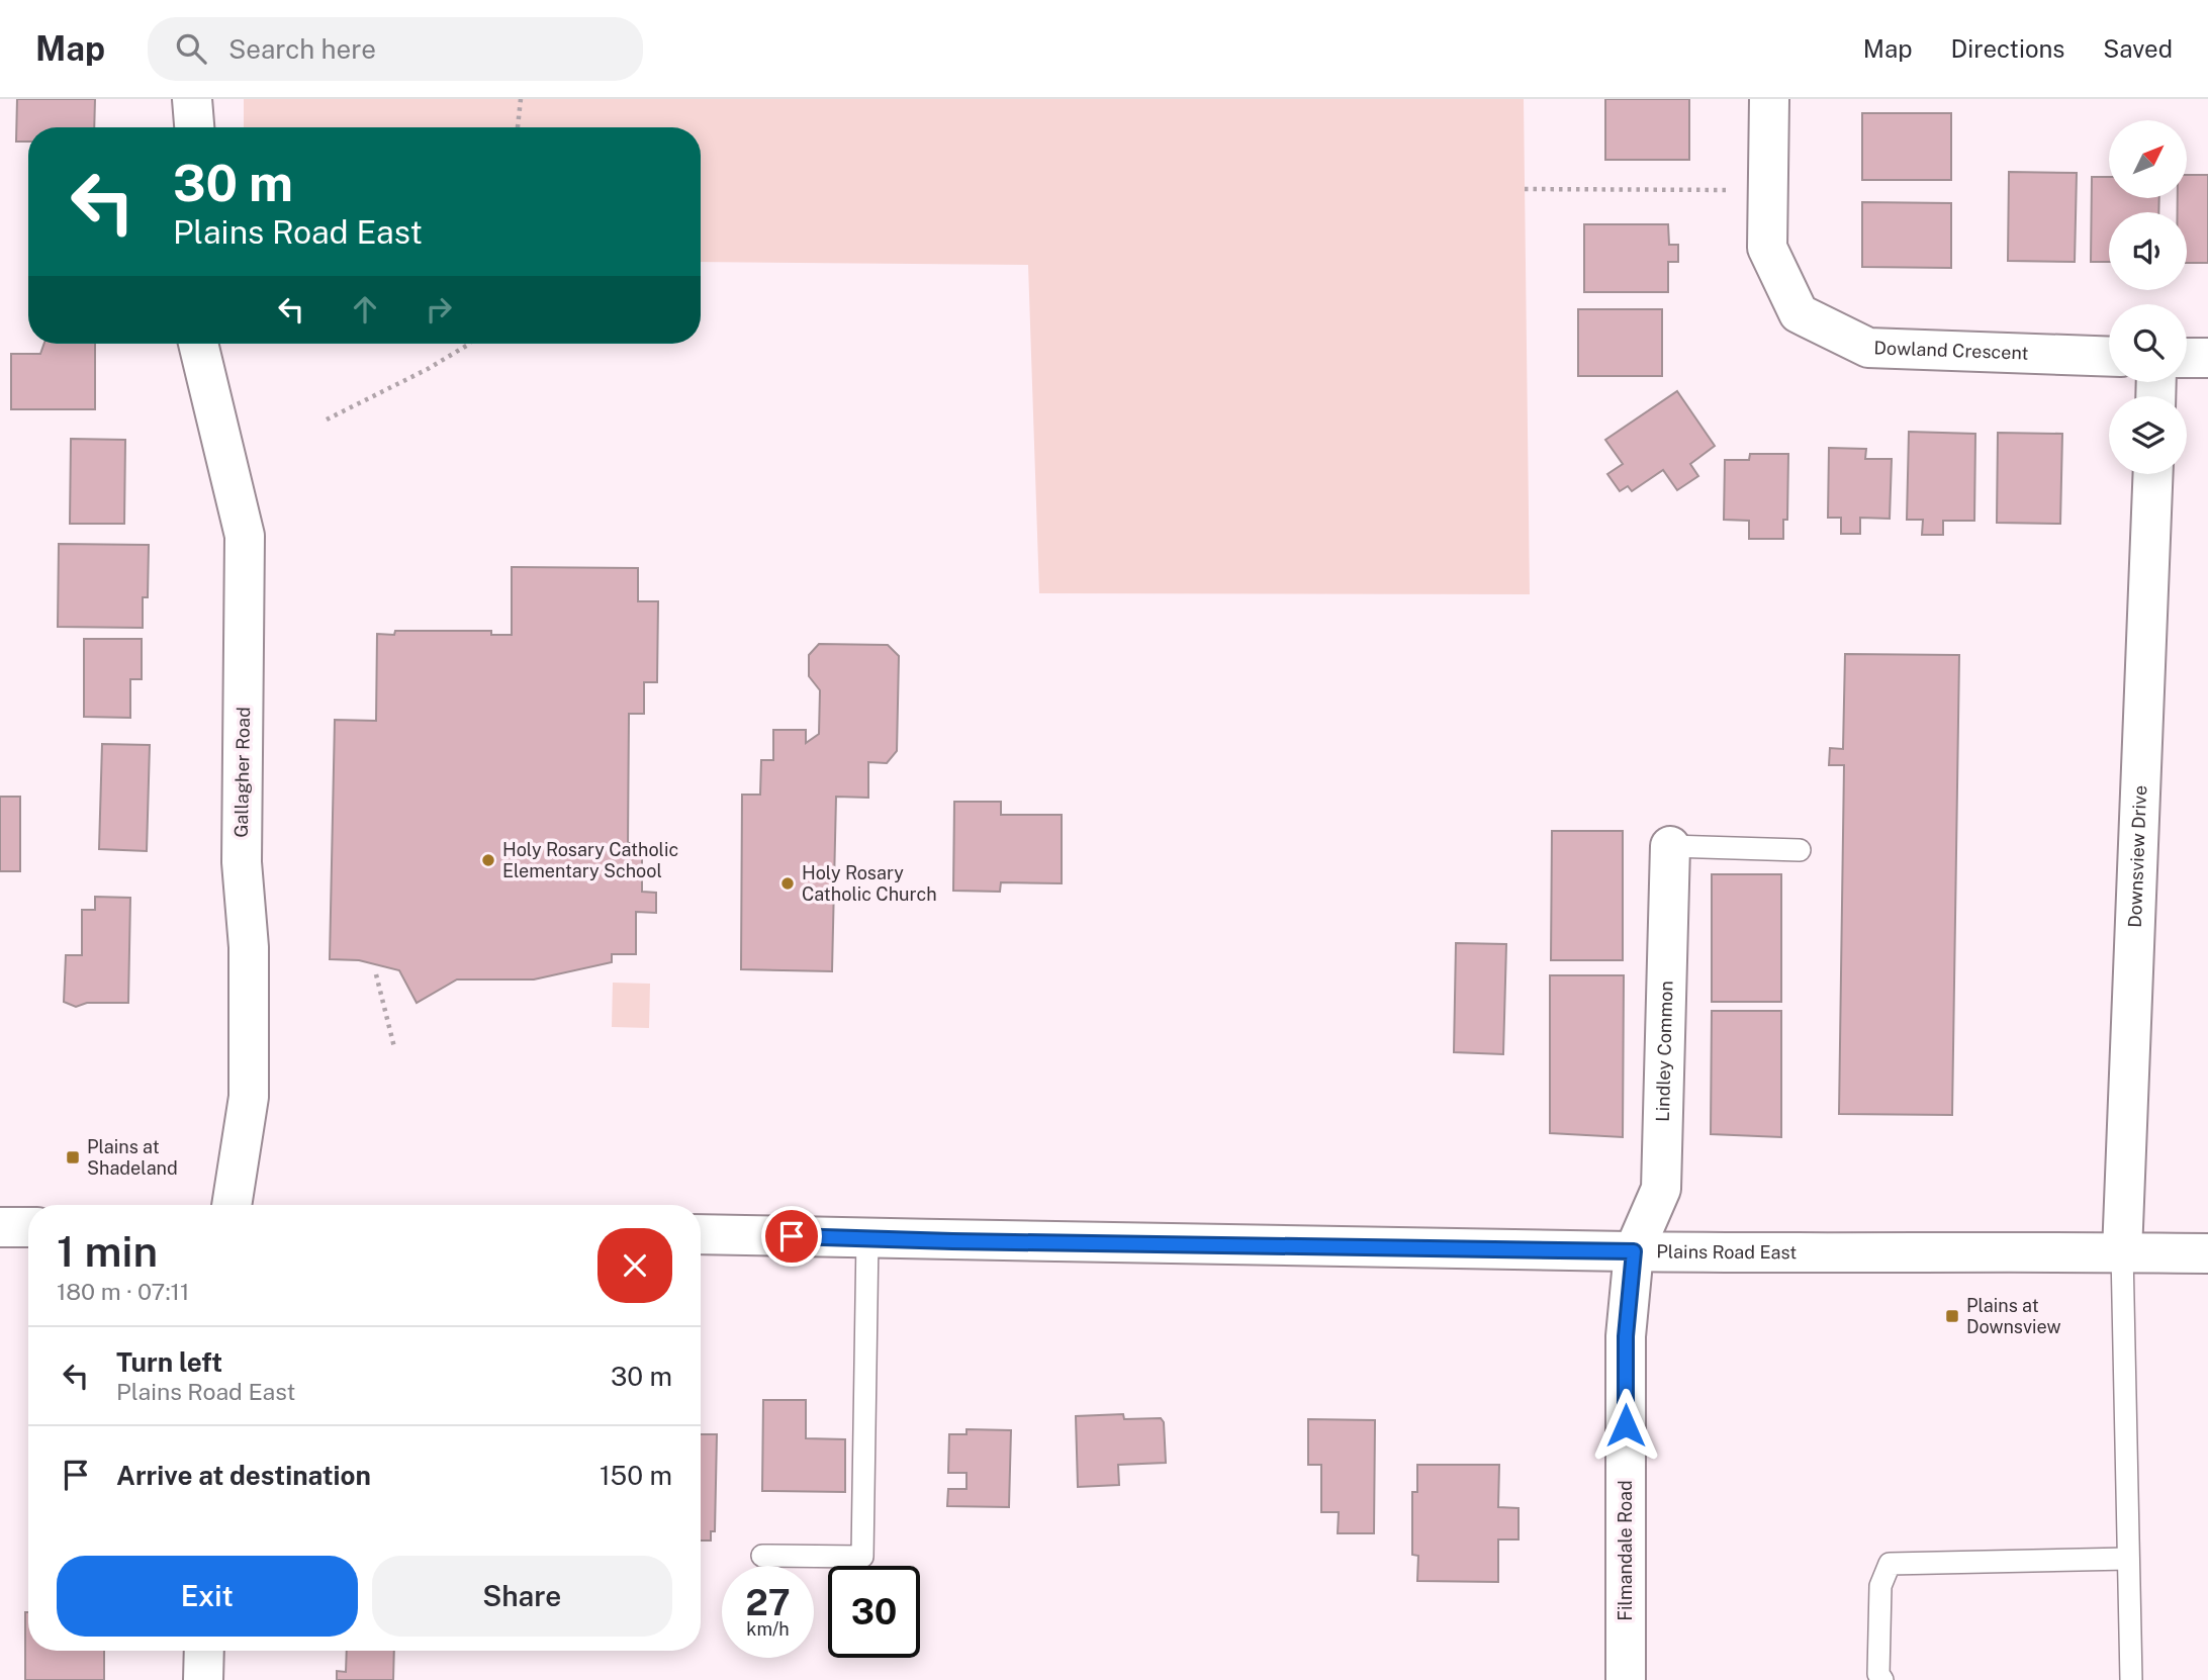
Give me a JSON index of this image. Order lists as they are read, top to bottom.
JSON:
{
  "streets": {
    "street": [
      "Dowland Crescent",
      "Gallagher Road",
      "Downsview Drive",
      "Lindley Common",
      "Plains Road East",
      "Filmandale Road"
    ]
  },
  "crossings": [
    ["Downsview Drive", "Plains Road East"],
    ["Lindley Common", "Plains Road East"],
    ["Lindley Common", "Filmandale Road"],
    ["Plains Road East", "Filmandale Road"]
  ],
  "places": {
    "other": ["Holy Rosary Catholic Elementary School", "Holy Rosary Catholic Church"],
    "transit": ["Plains at Shadeland", "Plains at Downsview"]
  },
  "north": "top right",
  "page": {
    "header": "Map",
    "search": "Search here",
    "nav": ["Map", "Directions", "Saved"],
    "turn": ["30 m", "Plains Road East"],
    "heading": ["1 min", "180 m · 07:11"],
    "list": [
      {
        "name": "Turn left",
        "note": "Plains Road East",
        "value": "30 m"
      },
      {
        "name": "Arrive at destination",
        "value": "150 m"
      }
    ],
    "buttons": ["Exit", "Share"],
    "speed": "27 km/h",
    "limit": "30"
  }
}
